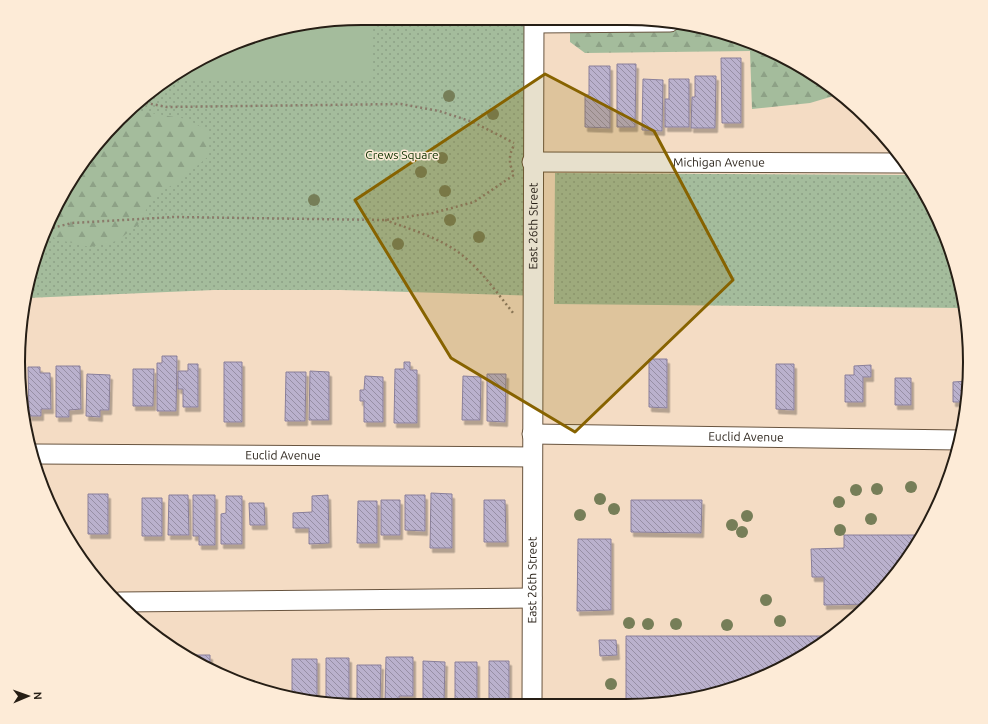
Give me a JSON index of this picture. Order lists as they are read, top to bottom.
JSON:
{
  "streets": {
    "street": ["Michigan Avenue", "East 26th Street", "Euclid Avenue"]
  },
  "crossings": [
    ["Michigan Avenue", "East 26th Street"],
    ["East 26th Street", "Euclid Avenue"]
  ],
  "parks": ["Crews Square"],
  "north": "right"
}
